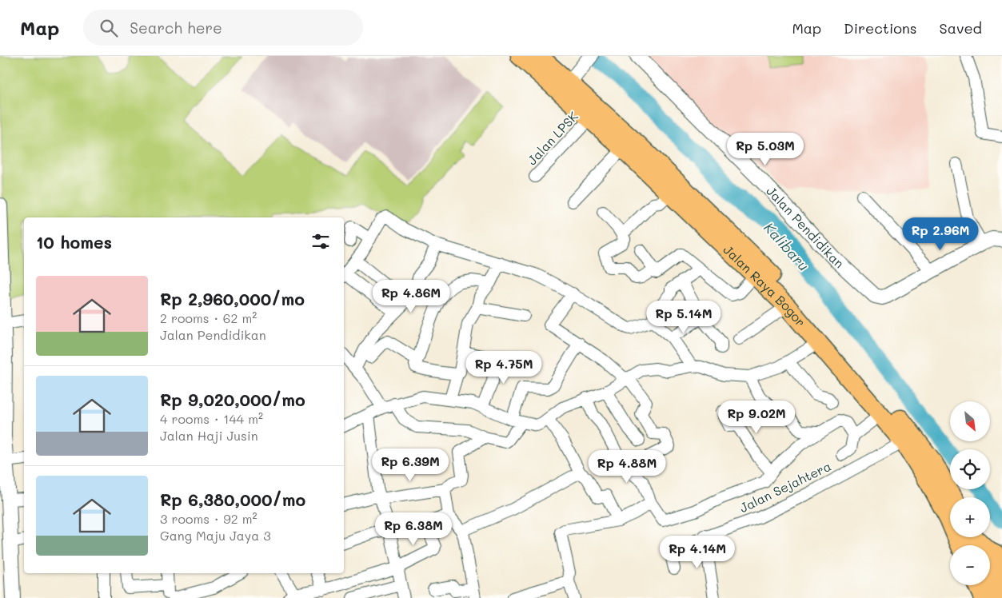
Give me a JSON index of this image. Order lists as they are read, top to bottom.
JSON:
{
  "streets": {
    "highway": ["Jalan Raya Bogor"],
    "street": ["Jalan LPSK", "Jalan Pendidikan", "Jalan Sejahtera"]
  },
  "crossings": [
    ["Jalan LPSK", "Jalan Raya Bogor"],
    ["Jalan Raya Bogor", "Jalan Sejahtera"]
  ],
  "water": ["Kalibaru"],
  "north": "bottom right",
  "page": {
    "header": "Map",
    "search": "Search here",
    "nav": ["Map", "Directions", "Saved"],
    "price": [
      "Rp 5.03M",
      "Rp 2.96M",
      "Rp 4.86M",
      "Rp 5.14M",
      "Rp 4.75M",
      "Rp 9.02M",
      "Rp 6.39M",
      "Rp 4.88M",
      "Rp 6.38M",
      "Rp 4.14M"
    ],
    "heading": "10 homes",
    "list": [
      {
        "name": "Rp 2,960,000/mo",
        "note": "2 rooms · 62 m² · Jalan Pendidikan"
      },
      {
        "name": "Rp 9,020,000/mo",
        "note": "4 rooms · 144 m² · Jalan Haji Jusin"
      },
      {
        "name": "Rp 6,380,000/mo",
        "note": "3 rooms · 92 m² · Gang Maju Jaya 3"
      }
    ],
    "map_buttons": ["+", "−"]
  }
}
